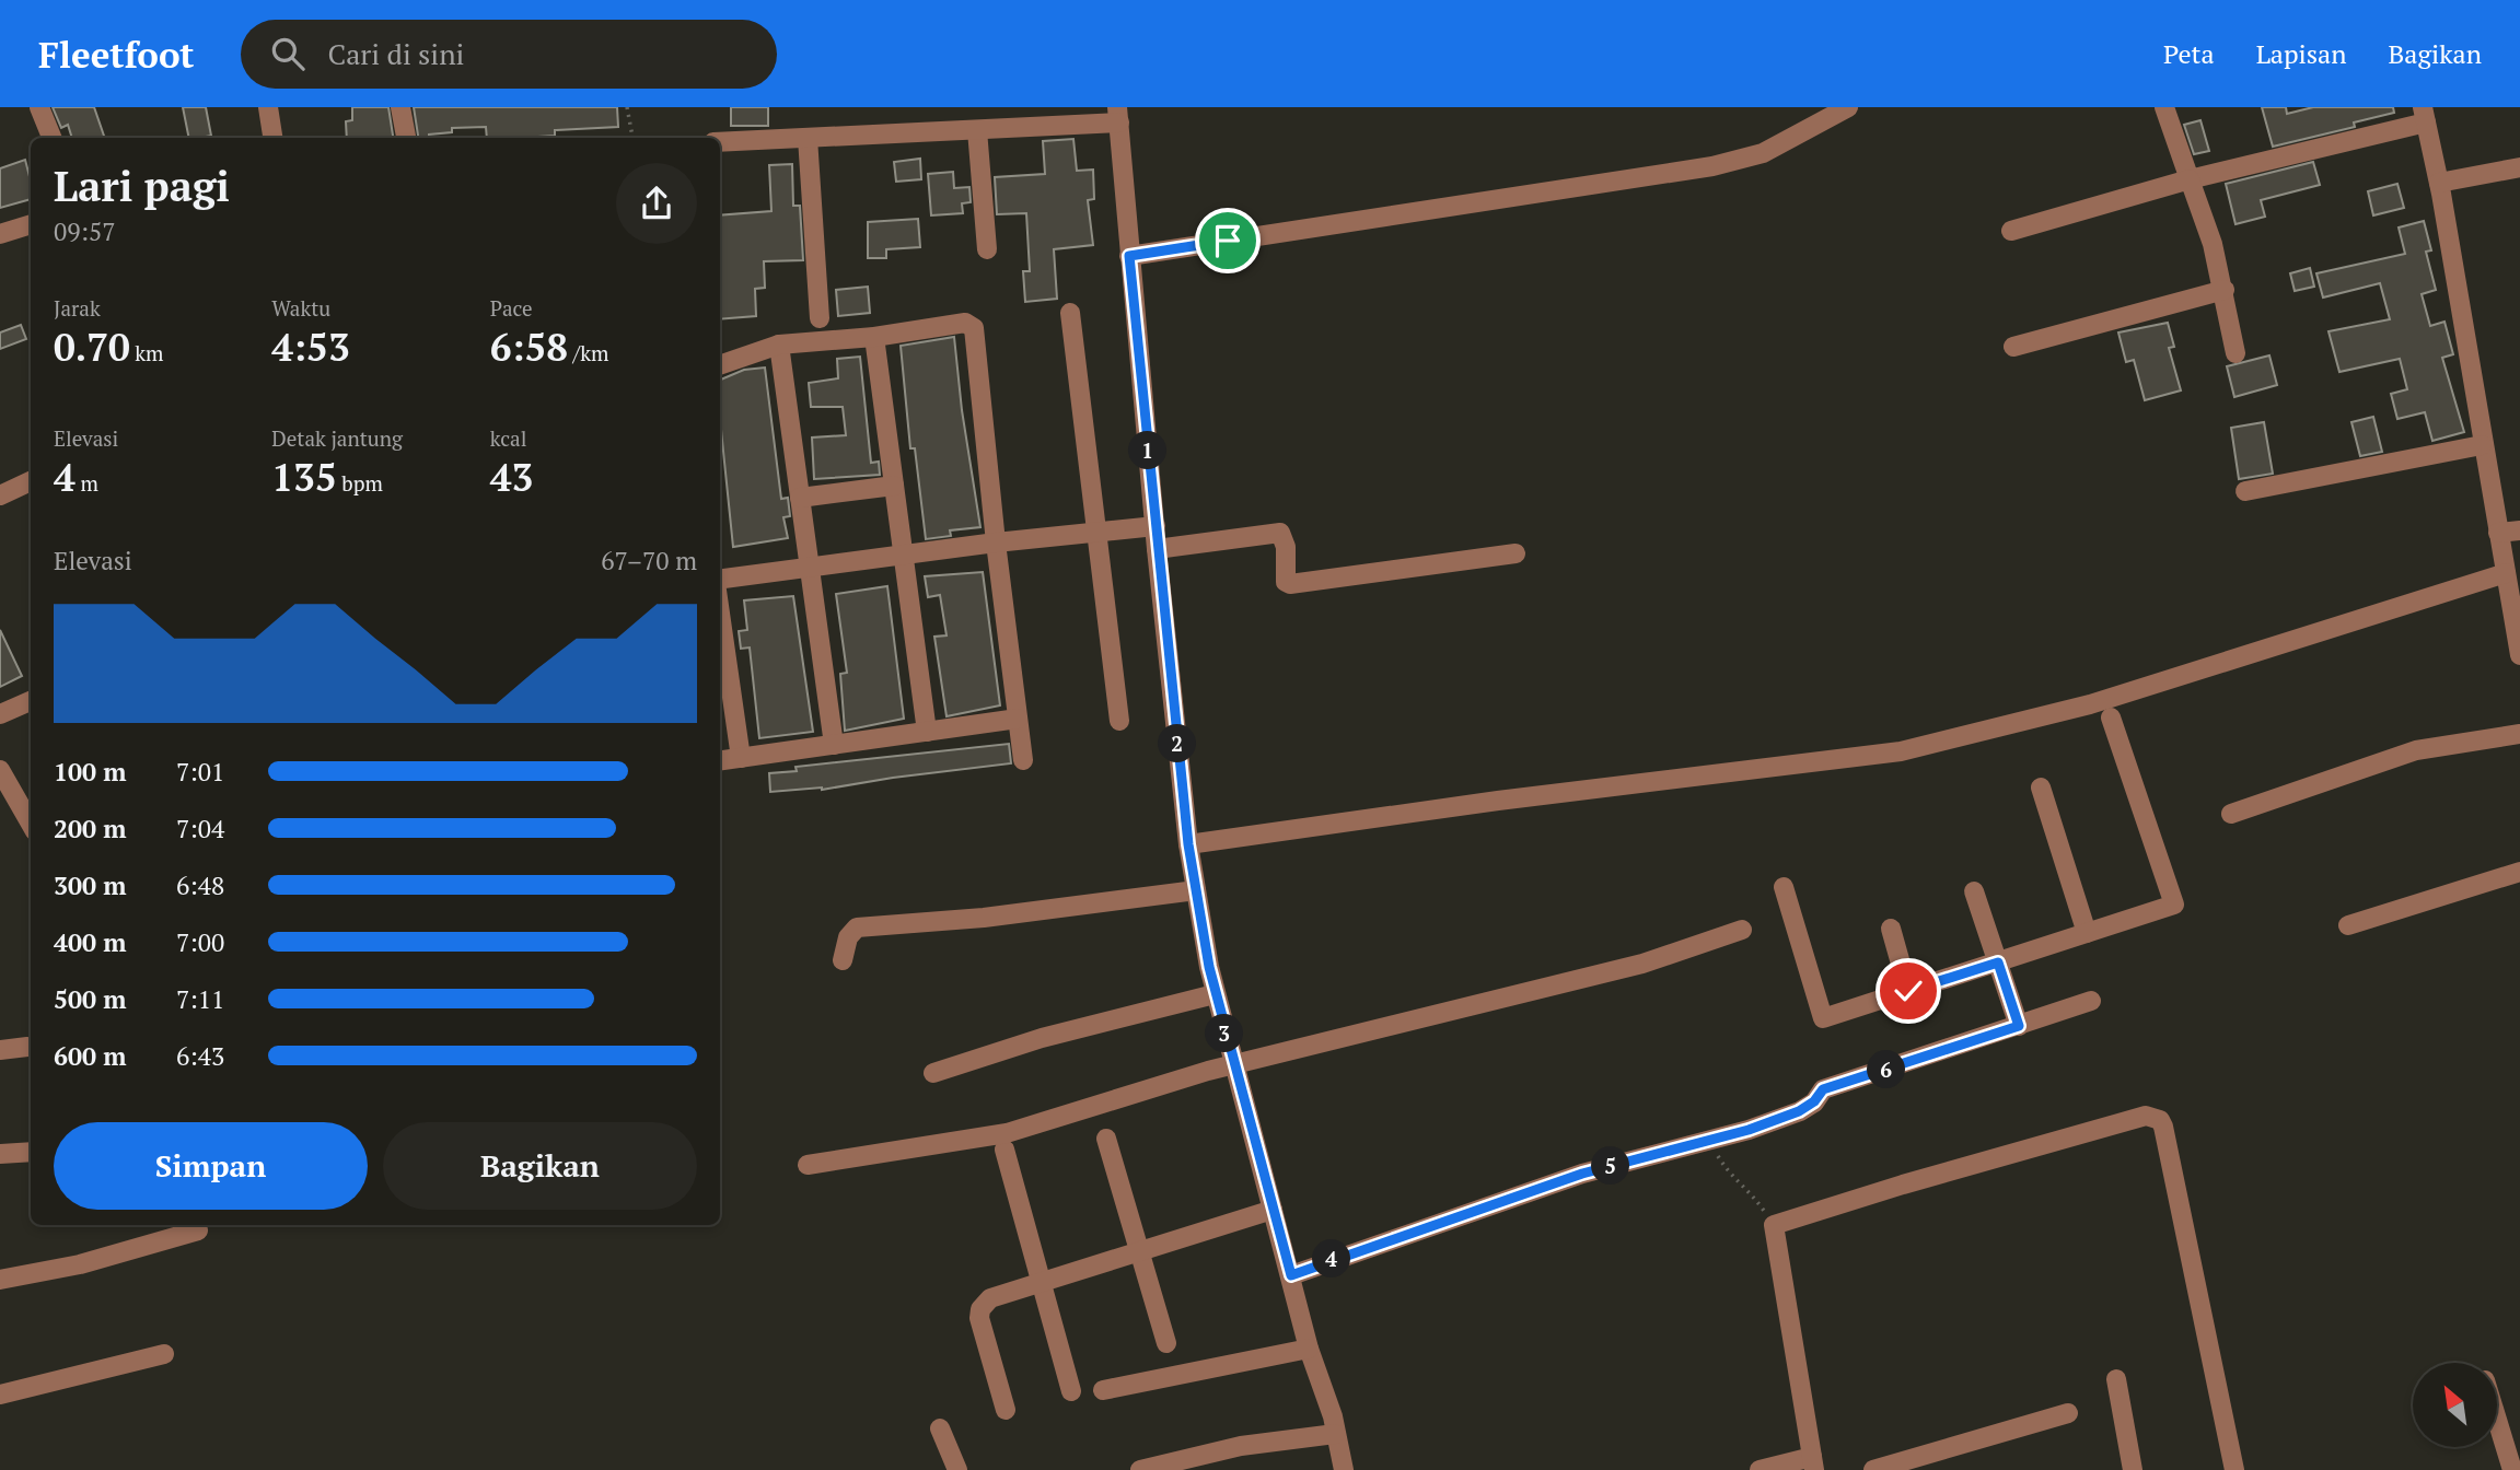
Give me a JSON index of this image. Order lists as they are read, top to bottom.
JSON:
{
  "north": "top left",
  "page": {
    "header": "Fleetfoot",
    "search": "Cari di sini",
    "nav": ["Peta", "Lapisan", "Bagikan"],
    "heading": ["Lari pagi", "09:57"],
    "stats": [
      ["Jarak", "0.70 km"],
      ["Waktu", "4:53"],
      ["Pace", "6:58 /km"],
      ["Elevasi", "4 m"],
      ["Detak jantung", "135 bpm"],
      ["kcal", "43"]
    ],
    "pins": [
      "1",
      "2",
      "3",
      "6",
      "5",
      "4"
    ],
    "chart": ["Elevasi", "67–70 m"],
    "list": [
      {
        "name": "100 m",
        "note": "7:01"
      },
      {
        "name": "200 m",
        "note": "7:04"
      },
      {
        "name": "300 m",
        "note": "6:48"
      },
      {
        "name": "400 m",
        "note": "7:00"
      },
      {
        "name": "500 m",
        "note": "7:11"
      },
      {
        "name": "600 m",
        "note": "6:43"
      }
    ],
    "buttons": ["Simpan", "Bagikan"]
  }
}
